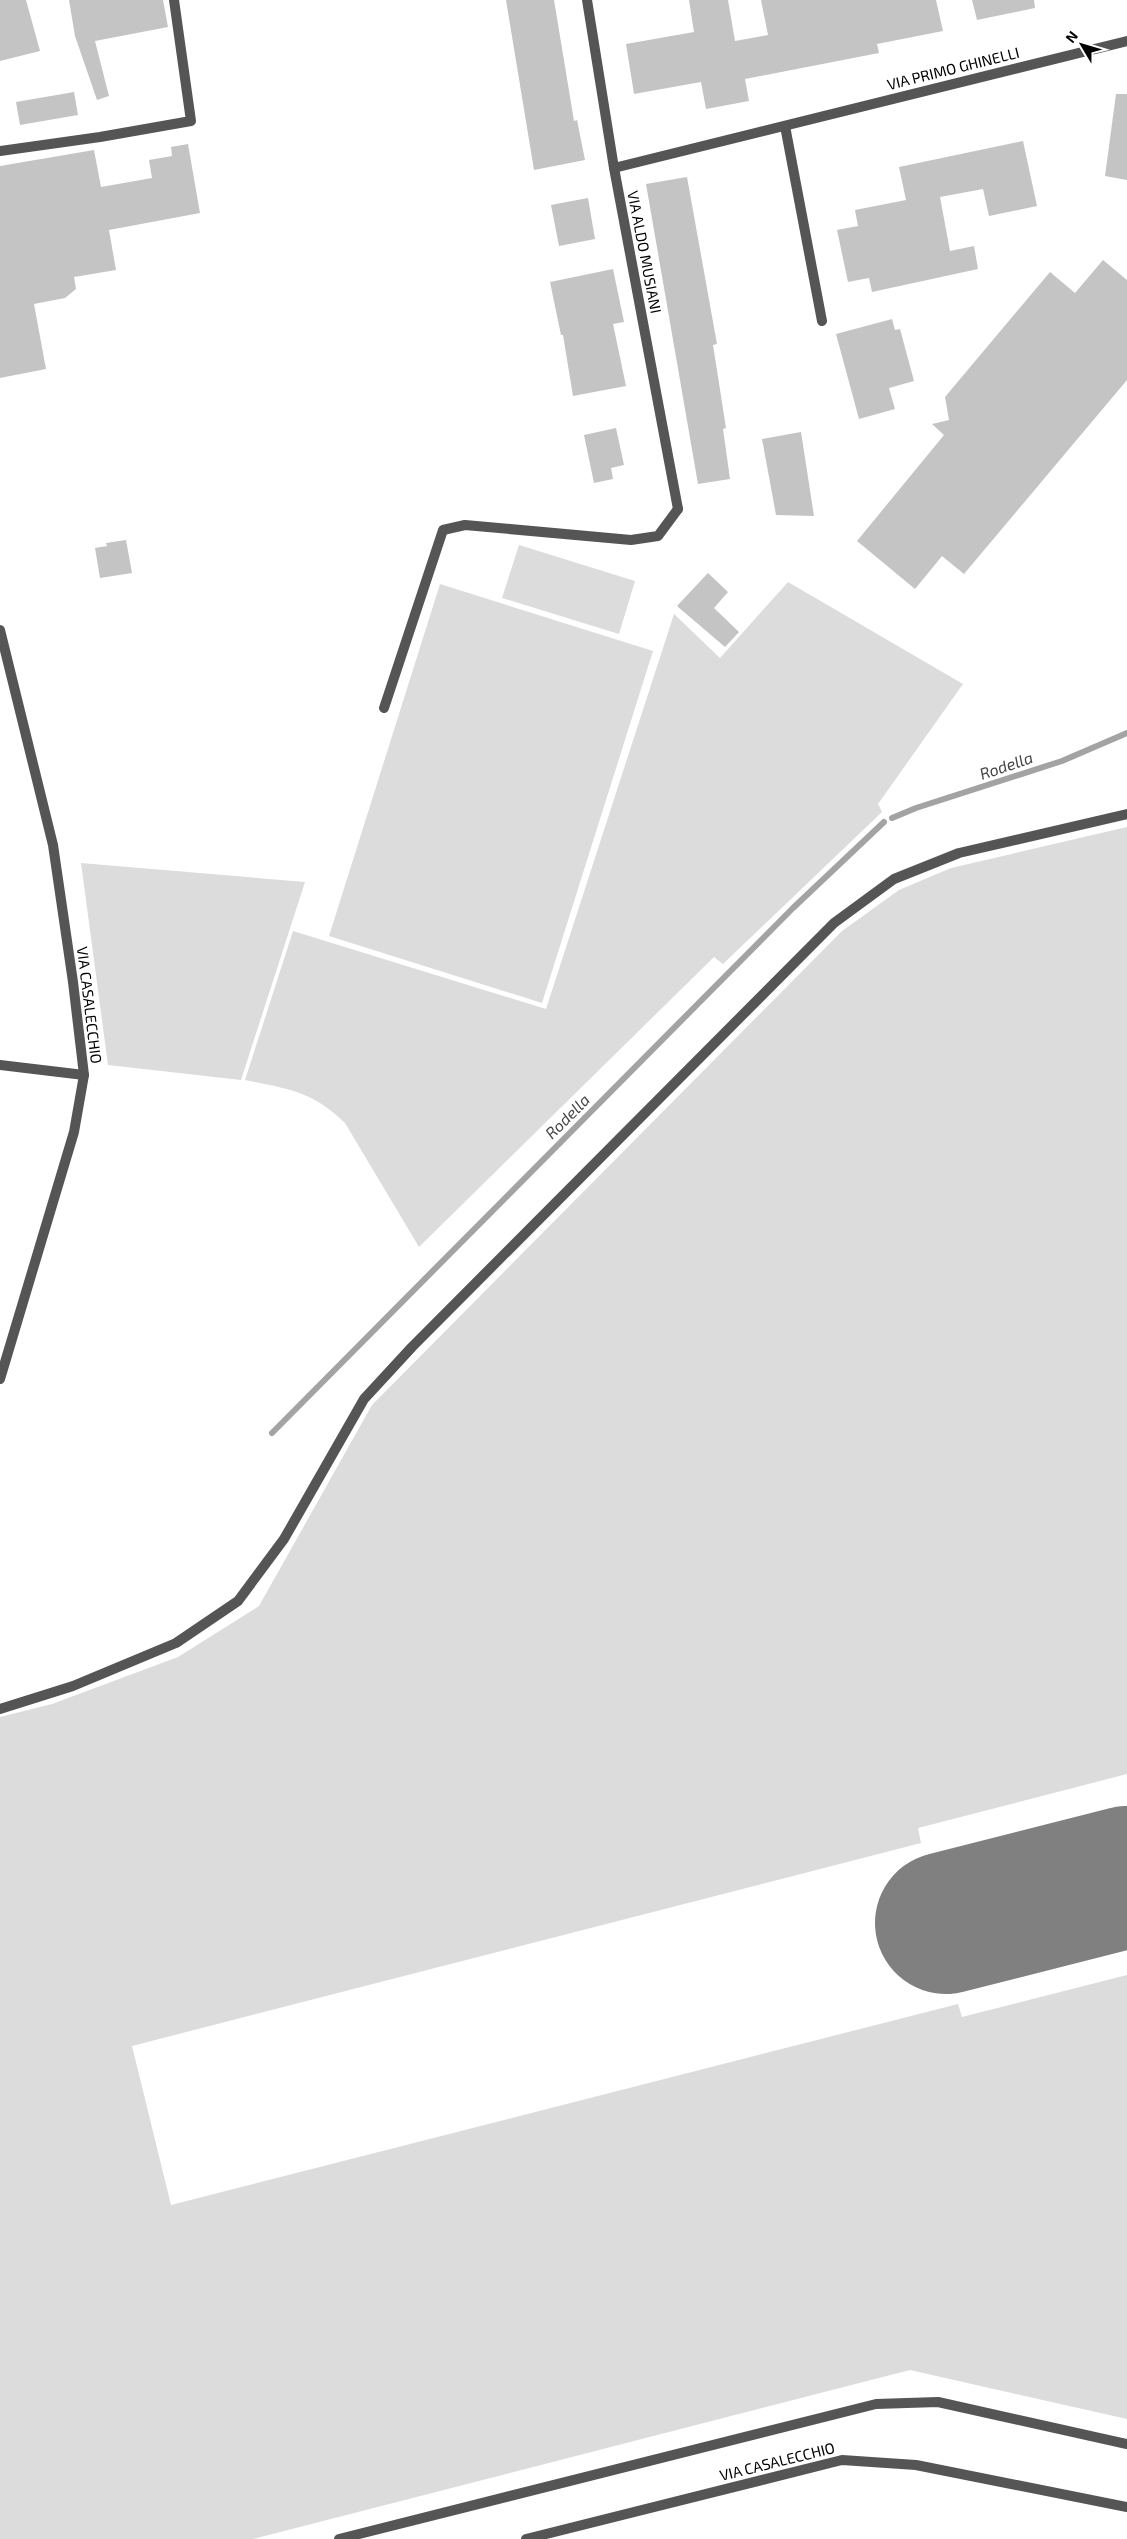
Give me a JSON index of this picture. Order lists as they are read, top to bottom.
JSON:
{
  "streets": {
    "street": ["VIA PRIMO GHINELLI", "VIA ALDO MUSIANI", "VIA CASALECCHIO"]
  },
  "crossings": [
    ["VIA PRIMO GHINELLI", "VIA ALDO MUSIANI"]
  ],
  "water": ["Rodella"],
  "north": "top left"
}
